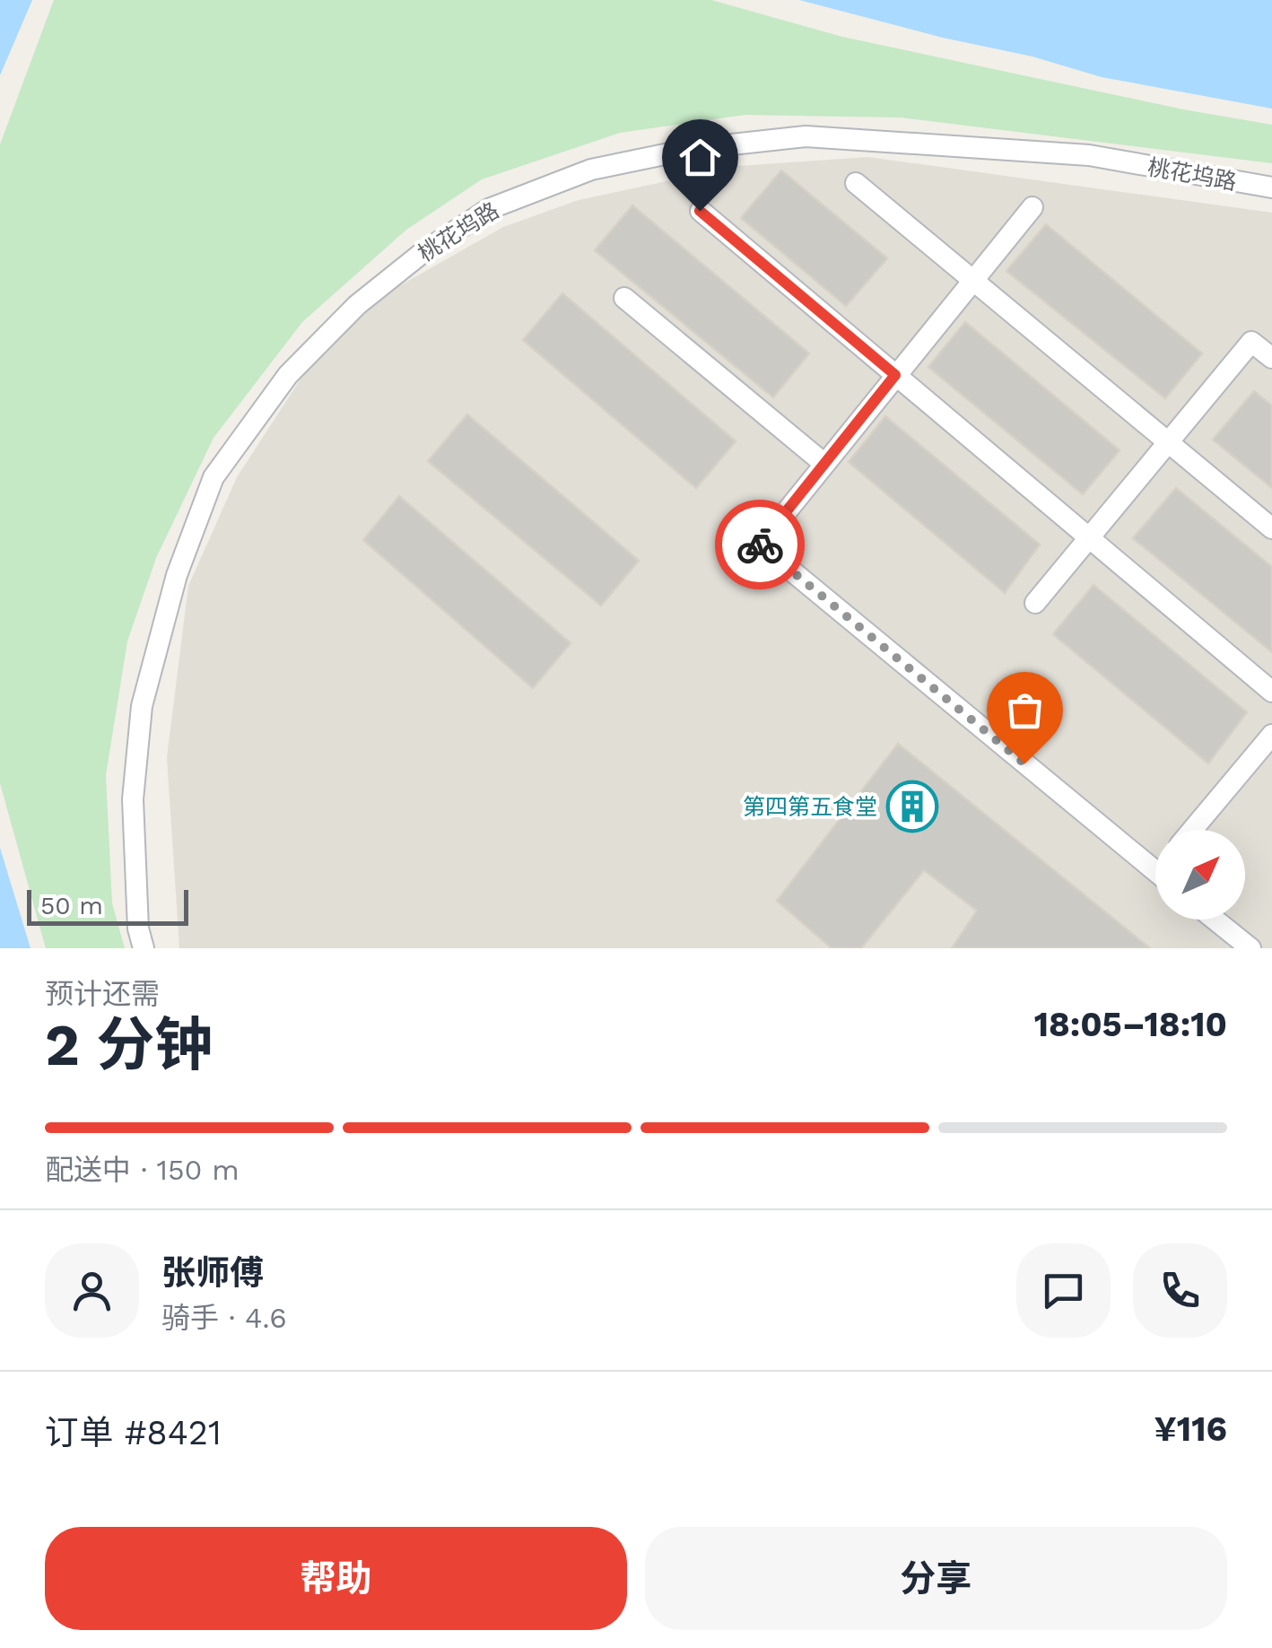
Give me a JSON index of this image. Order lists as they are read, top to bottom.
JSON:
{
  "streets": {
    "street": ["桃花坞路"]
  },
  "places": {
    "building": ["第四第五食堂"]
  },
  "scale_bar": "50 m",
  "north": "top right",
  "page": {
    "scale": "50 m",
    "heading": ["2 分钟", "预计还需", "18:05–18:10"],
    "panel": [
      "张师傅",
      "骑手 · 4.6",
      "订单 #8421",
      "¥116"
    ],
    "bar": "配送中 · 150 m",
    "buttons": ["帮助", "分享"]
  }
}
